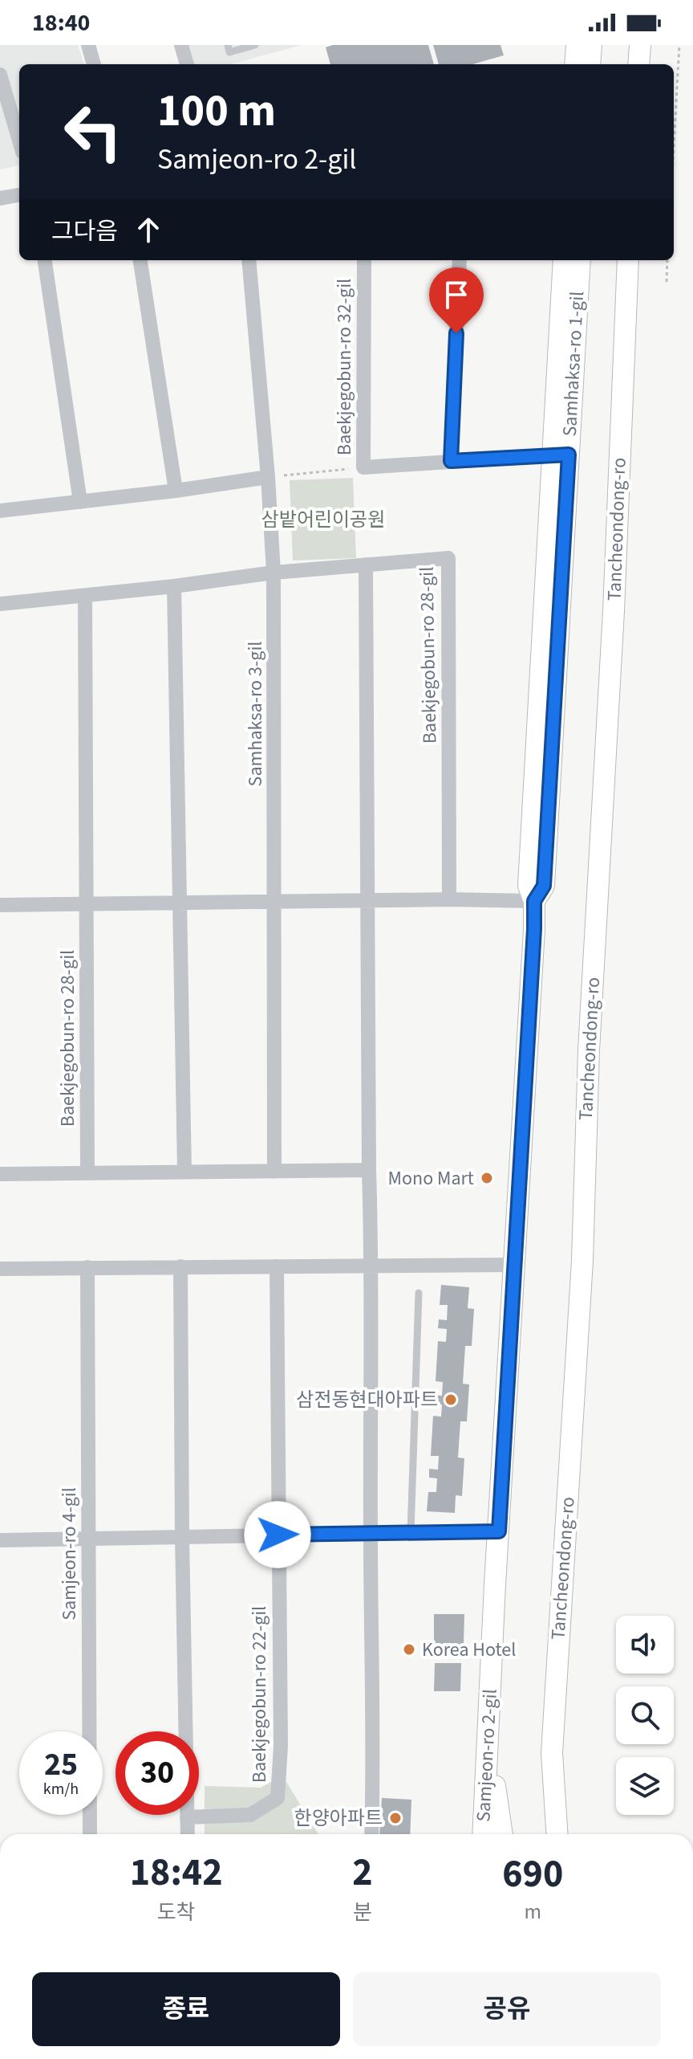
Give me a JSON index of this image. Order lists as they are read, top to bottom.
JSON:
{
  "streets": {
    "street": [
      "Samhaksa-ro 1-gil",
      "Baekjegobun-ro 32-gil",
      "Tancheondong-ro",
      "Baekjegobun-ro 28-gil",
      "Samhaksa-ro 3-gil",
      "Samjeon-ro 4-gil",
      "Baekjegobun-ro 22-gil",
      "Samjeon-ro 2-gil"
    ]
  },
  "crossings": [
    ["Samhaksa-ro 1-gil", "Baekjegobun-ro 32-gil"],
    ["Samhaksa-ro 1-gil", "Samjeon-ro 2-gil"]
  ],
  "parks": ["삼밭어린이공원"],
  "places": [
    "Mono Mart",
    "삼전동현대아파트",
    "Korea Hotel",
    "한양아파트"
  ],
  "page": {
    "status": "18:40",
    "turn": ["100 m", "Samjeon-ro 2-gil"],
    "then": "그다음",
    "speed": "25 km/h",
    "limit": "30",
    "eta": [
      "18:42",
      "도착",
      "2",
      "분",
      "690",
      "m"
    ],
    "buttons": ["종료", "공유"]
  }
}
